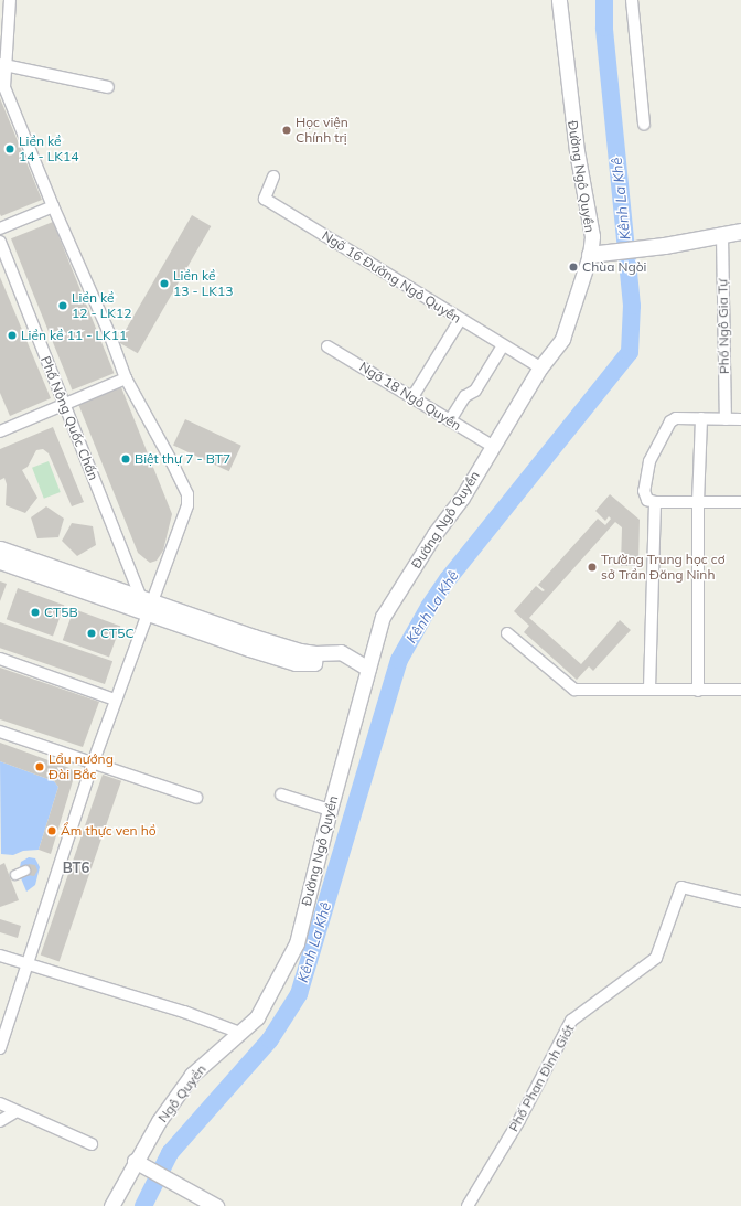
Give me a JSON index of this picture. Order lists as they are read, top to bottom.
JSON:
{
  "streets": {
    "street": [
      "Đường Ngô Quyền",
      "Ngõ 16 Đường Ngô Quyền",
      "Phố Ngô Gia Tự",
      "Ngõ 18 Ngô Quyền",
      "Phố Nông Quốc Chấn",
      "Phố Phan Đình Giót",
      "Ngô Quyền"
    ]
  },
  "crossings": [
    ["Đường Ngô Quyền", "Ngõ 16 Đường Ngô Quyền"],
    ["Đường Ngô Quyền", "Ngõ 18 Ngô Quyền"],
    ["Đường Ngô Quyền", "Ngô Quyền"]
  ],
  "districts": ["BT6"],
  "water": ["Kênh La Khê"],
  "places": [
    "Học viện Chính trị",
    "Liền kề 14 - LK14",
    "Chùa Ngòi",
    "Liền kề 13 - LK13",
    "Liền kề 12 - LK12",
    "Liền kề 11 - LK11",
    "Biệt thự 7 - BT7",
    "Trường Trung học cơ sở Trần Đăng Ninh",
    "CT5B",
    "CT5C",
    "Lẩu nướng Đài Bắc",
    "Ẩm thực ven hồ"
  ]
}
